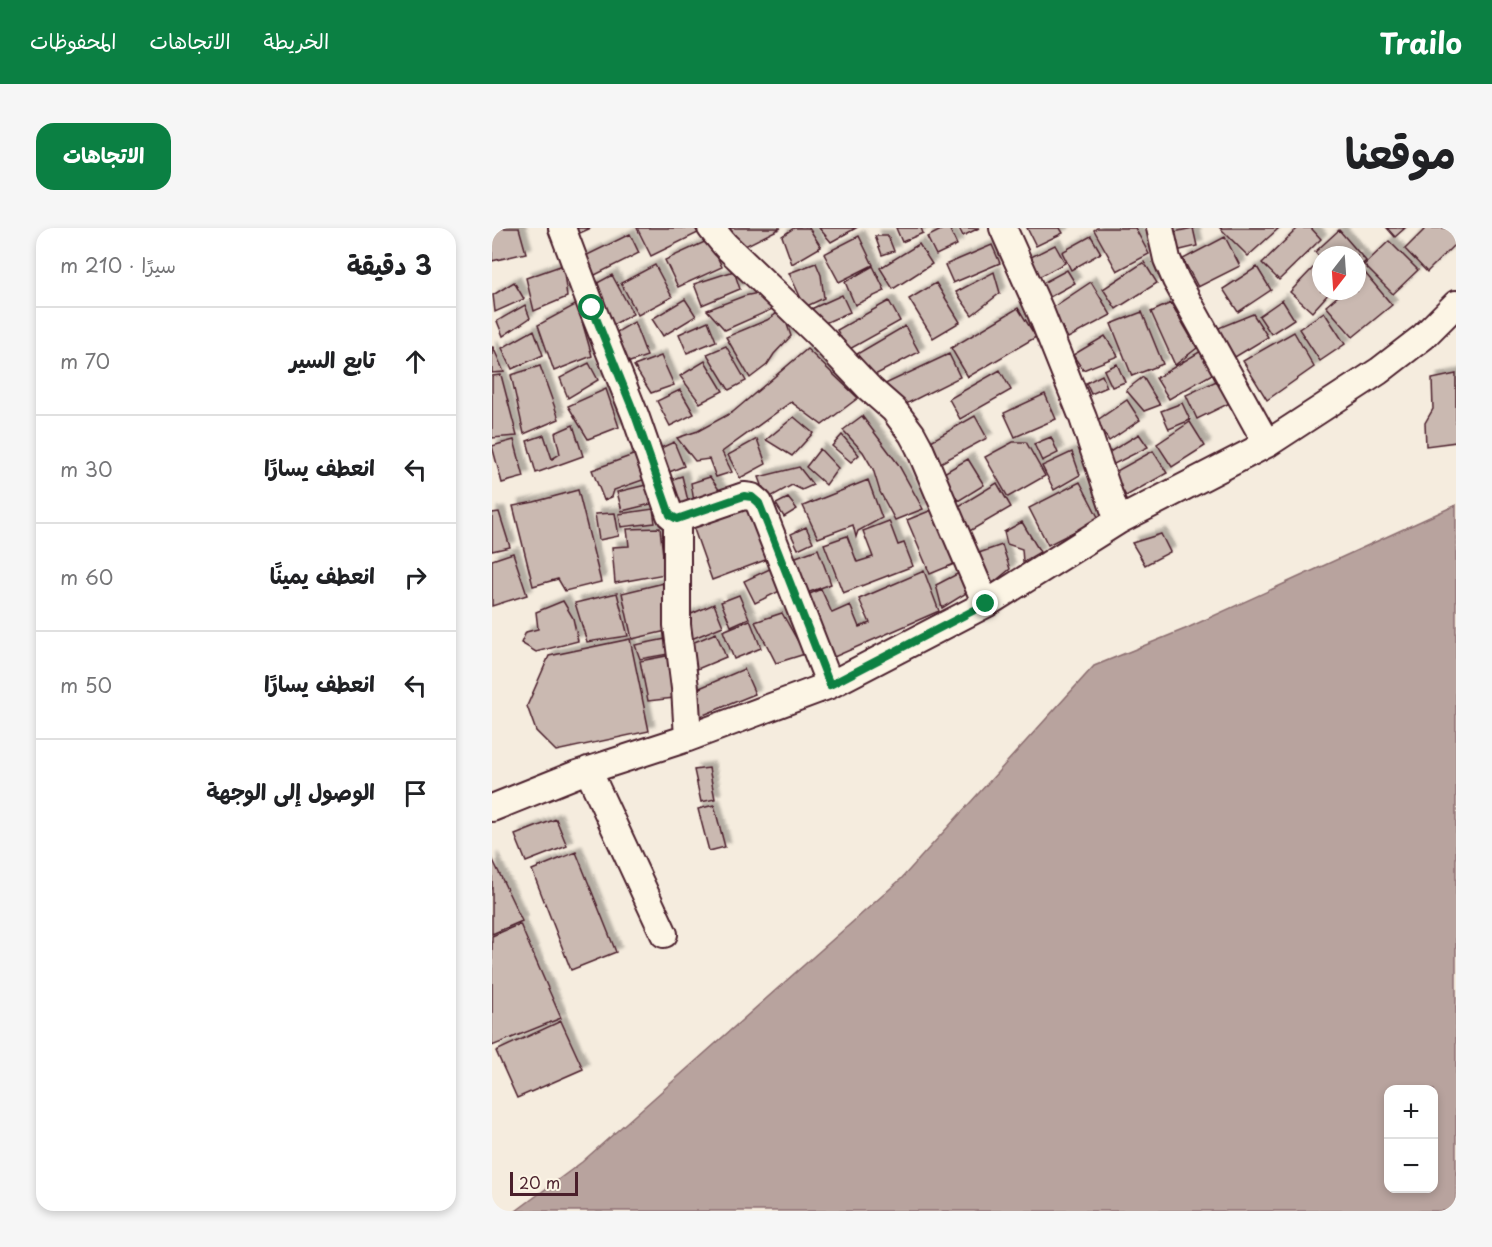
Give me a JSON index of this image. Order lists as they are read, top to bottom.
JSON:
{
  "scale_bar": "20 m",
  "north": "bottom",
  "page": {
    "header": "Trailo",
    "nav": ["الخريطة", "الاتجاهات", "المحفوظات"],
    "title": "موقعنا",
    "buttons": "الاتجاهات",
    "heading": ["3 دقيقة", "سيرًا · 210 m"],
    "list": [
      ["تابع السير", "70 m"],
      ["انعطف يسارًا", "30 m"],
      ["انعطف يمينًا", "60 m"],
      ["انعطف يسارًا", "50 m"],
      "الوصول إلى الوجهة"
    ],
    "map_buttons": ["+", "−"],
    "scale": "20 m"
  }
}
